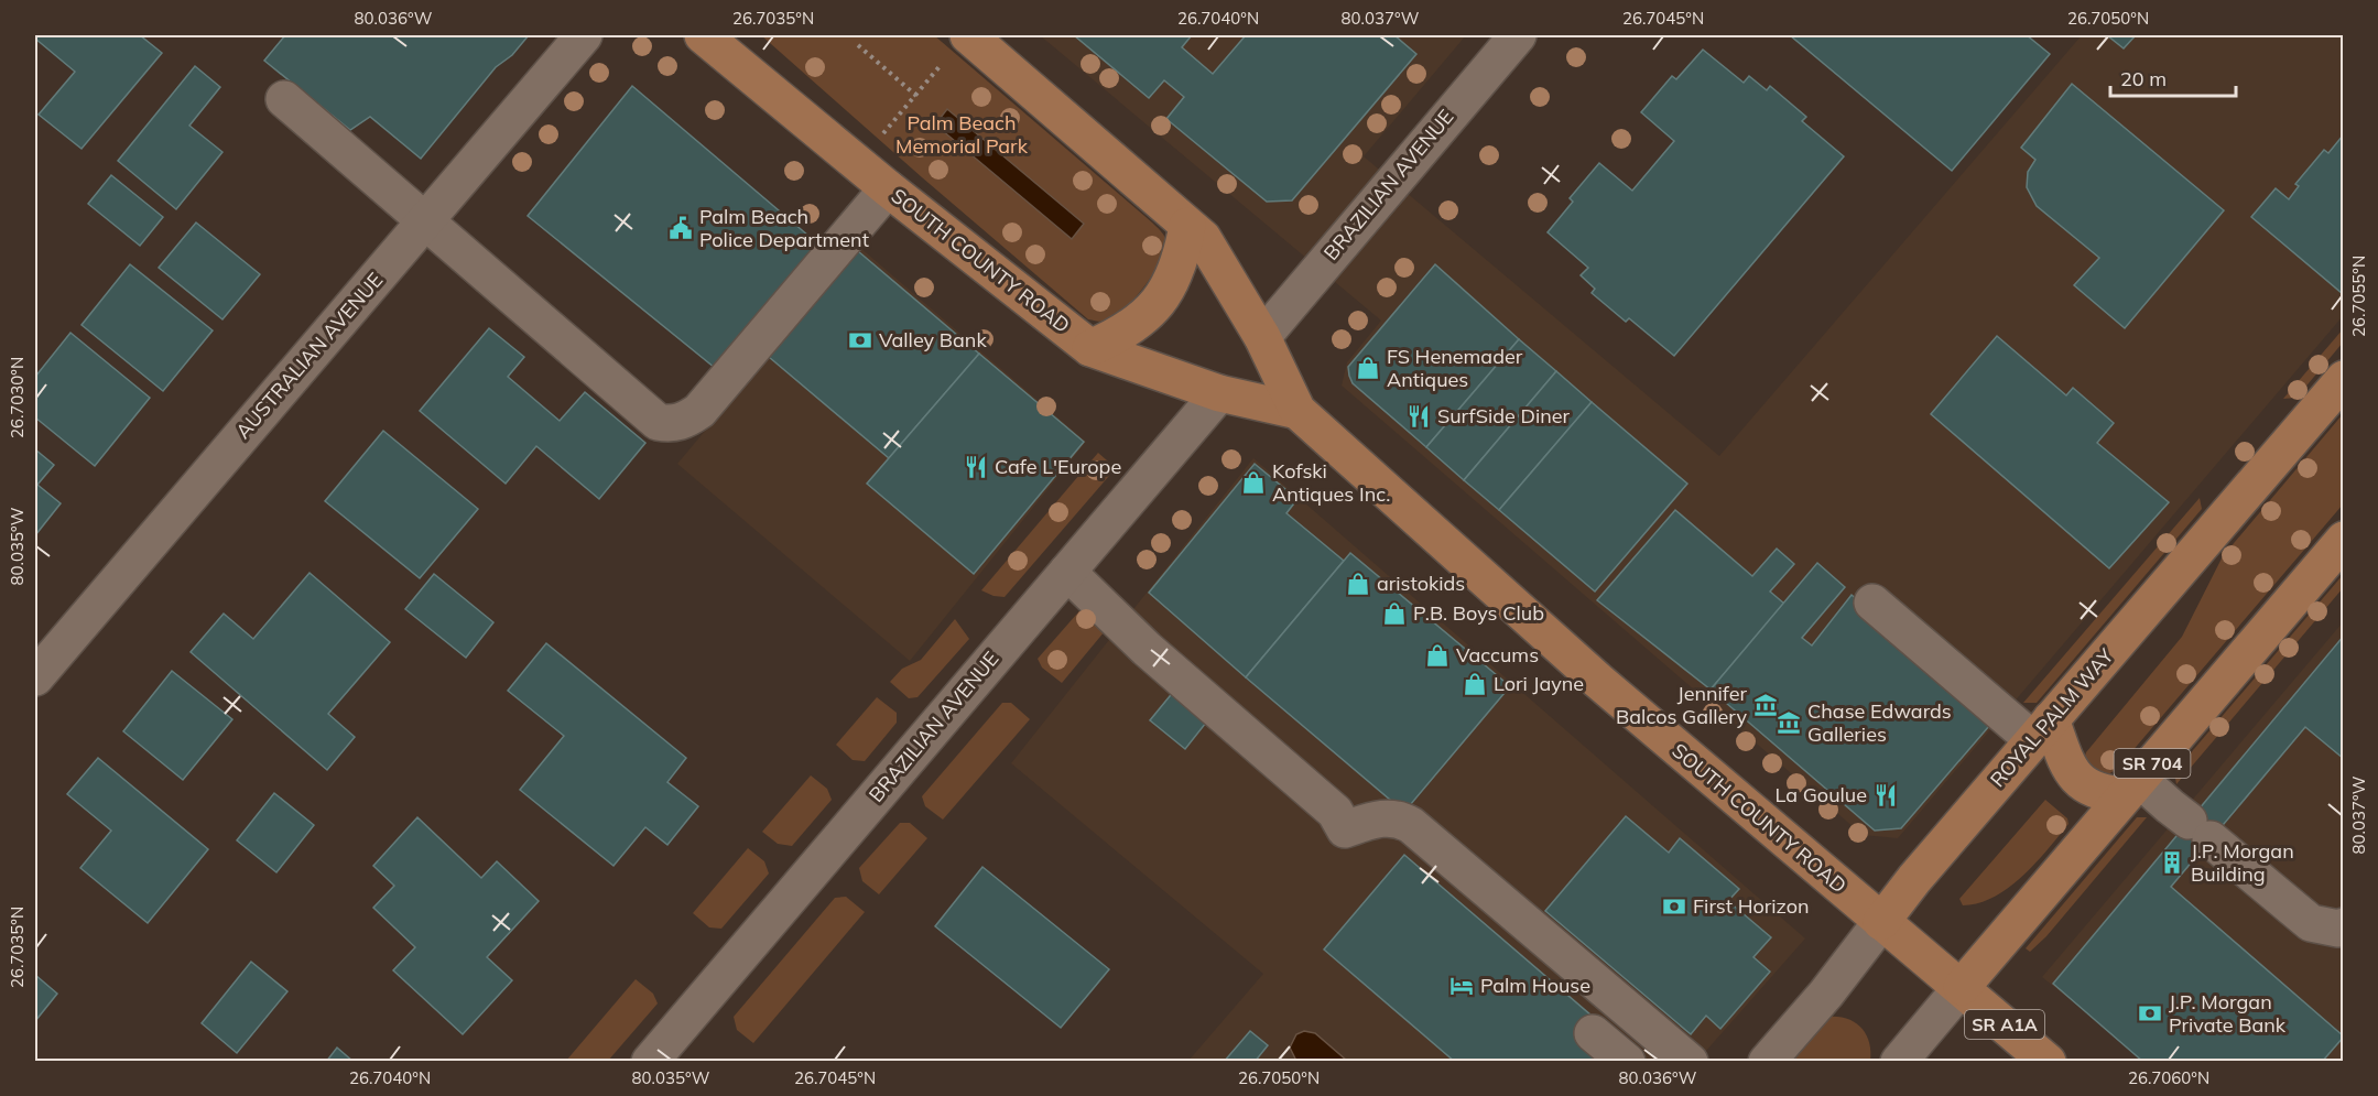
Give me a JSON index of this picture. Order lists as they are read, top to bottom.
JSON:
{
  "streets": {
    "main road": [
      "SOUTH COUNTY ROAD",
      "ROYAL PALM WAY",
      "SR 704",
      "SR A1A"
    ],
    "street": ["BRAZILIAN AVENUE", "AUSTRALIAN AVENUE"]
  },
  "crossings": [
    ["BRAZILIAN AVENUE", "SOUTH COUNTY ROAD"],
    ["SOUTH COUNTY ROAD", "ROYAL PALM WAY"],
    ["SOUTH COUNTY ROAD", "SR 704"]
  ],
  "parks": ["Palm Beach Memorial Park"],
  "places": {
    "public building": ["Palm Beach Police Department"],
    "bank": ["Valley Bank", "First Horizon", "J.P. Morgan Private Bank"],
    "shop": [
      "FS Henemader Antiques",
      "Kofski Antiques Inc.",
      "aristokids",
      "P.B. Boys Club",
      "Vaccums",
      "Lori Jayne"
    ],
    "restaurant": ["SurfSide Diner", "Cafe L'Europe", "La Goulue"],
    "museum": ["Jennifer Balcos Gallery", "Chase Edwards Galleries"],
    "building": ["J.P. Morgan Building"],
    "hotel": ["Palm House"]
  },
  "scale_bar": "20 m",
  "coordinates": [
    "80.036°W",
    "26.7035°N",
    "26.7040°N",
    "80.037°W",
    "26.7045°N",
    "26.7050°N",
    "26.7055°N",
    "26.7030°N",
    "80.035°W",
    "26.7060°N"
  ]
}
